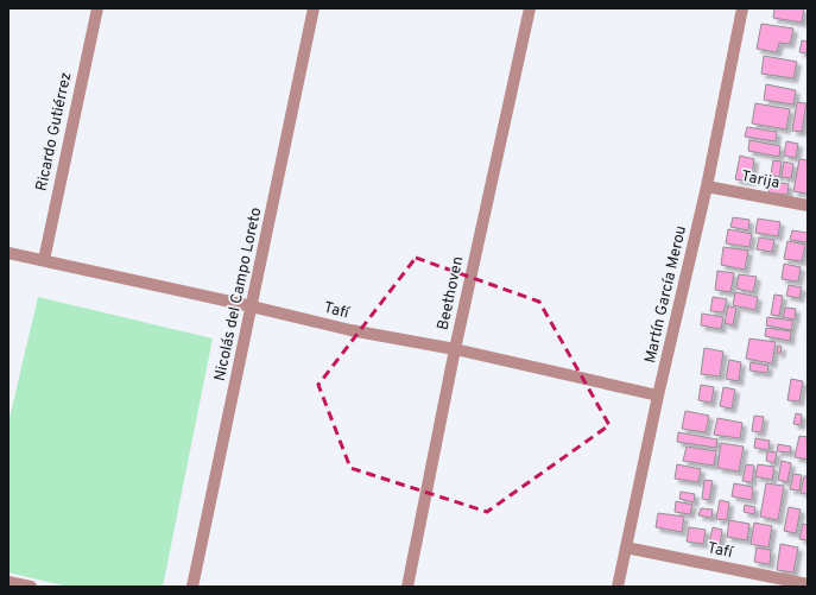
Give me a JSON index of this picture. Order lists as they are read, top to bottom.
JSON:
{
  "streets": {
    "street": [
      "Ricardo Gutiérrez",
      "Tarija",
      "Beethoven",
      "Nicolás del Campo Loreto",
      "Martín García Merou",
      "Tafí"
    ]
  },
  "crossings": [
    ["Ricardo Gutiérrez", "Tafí"],
    ["Tarija", "Martín García Merou"],
    ["Beethoven", "Tafí"],
    ["Nicolás del Campo Loreto", "Tafí"],
    ["Martín García Merou", "Tafí"]
  ]
}
